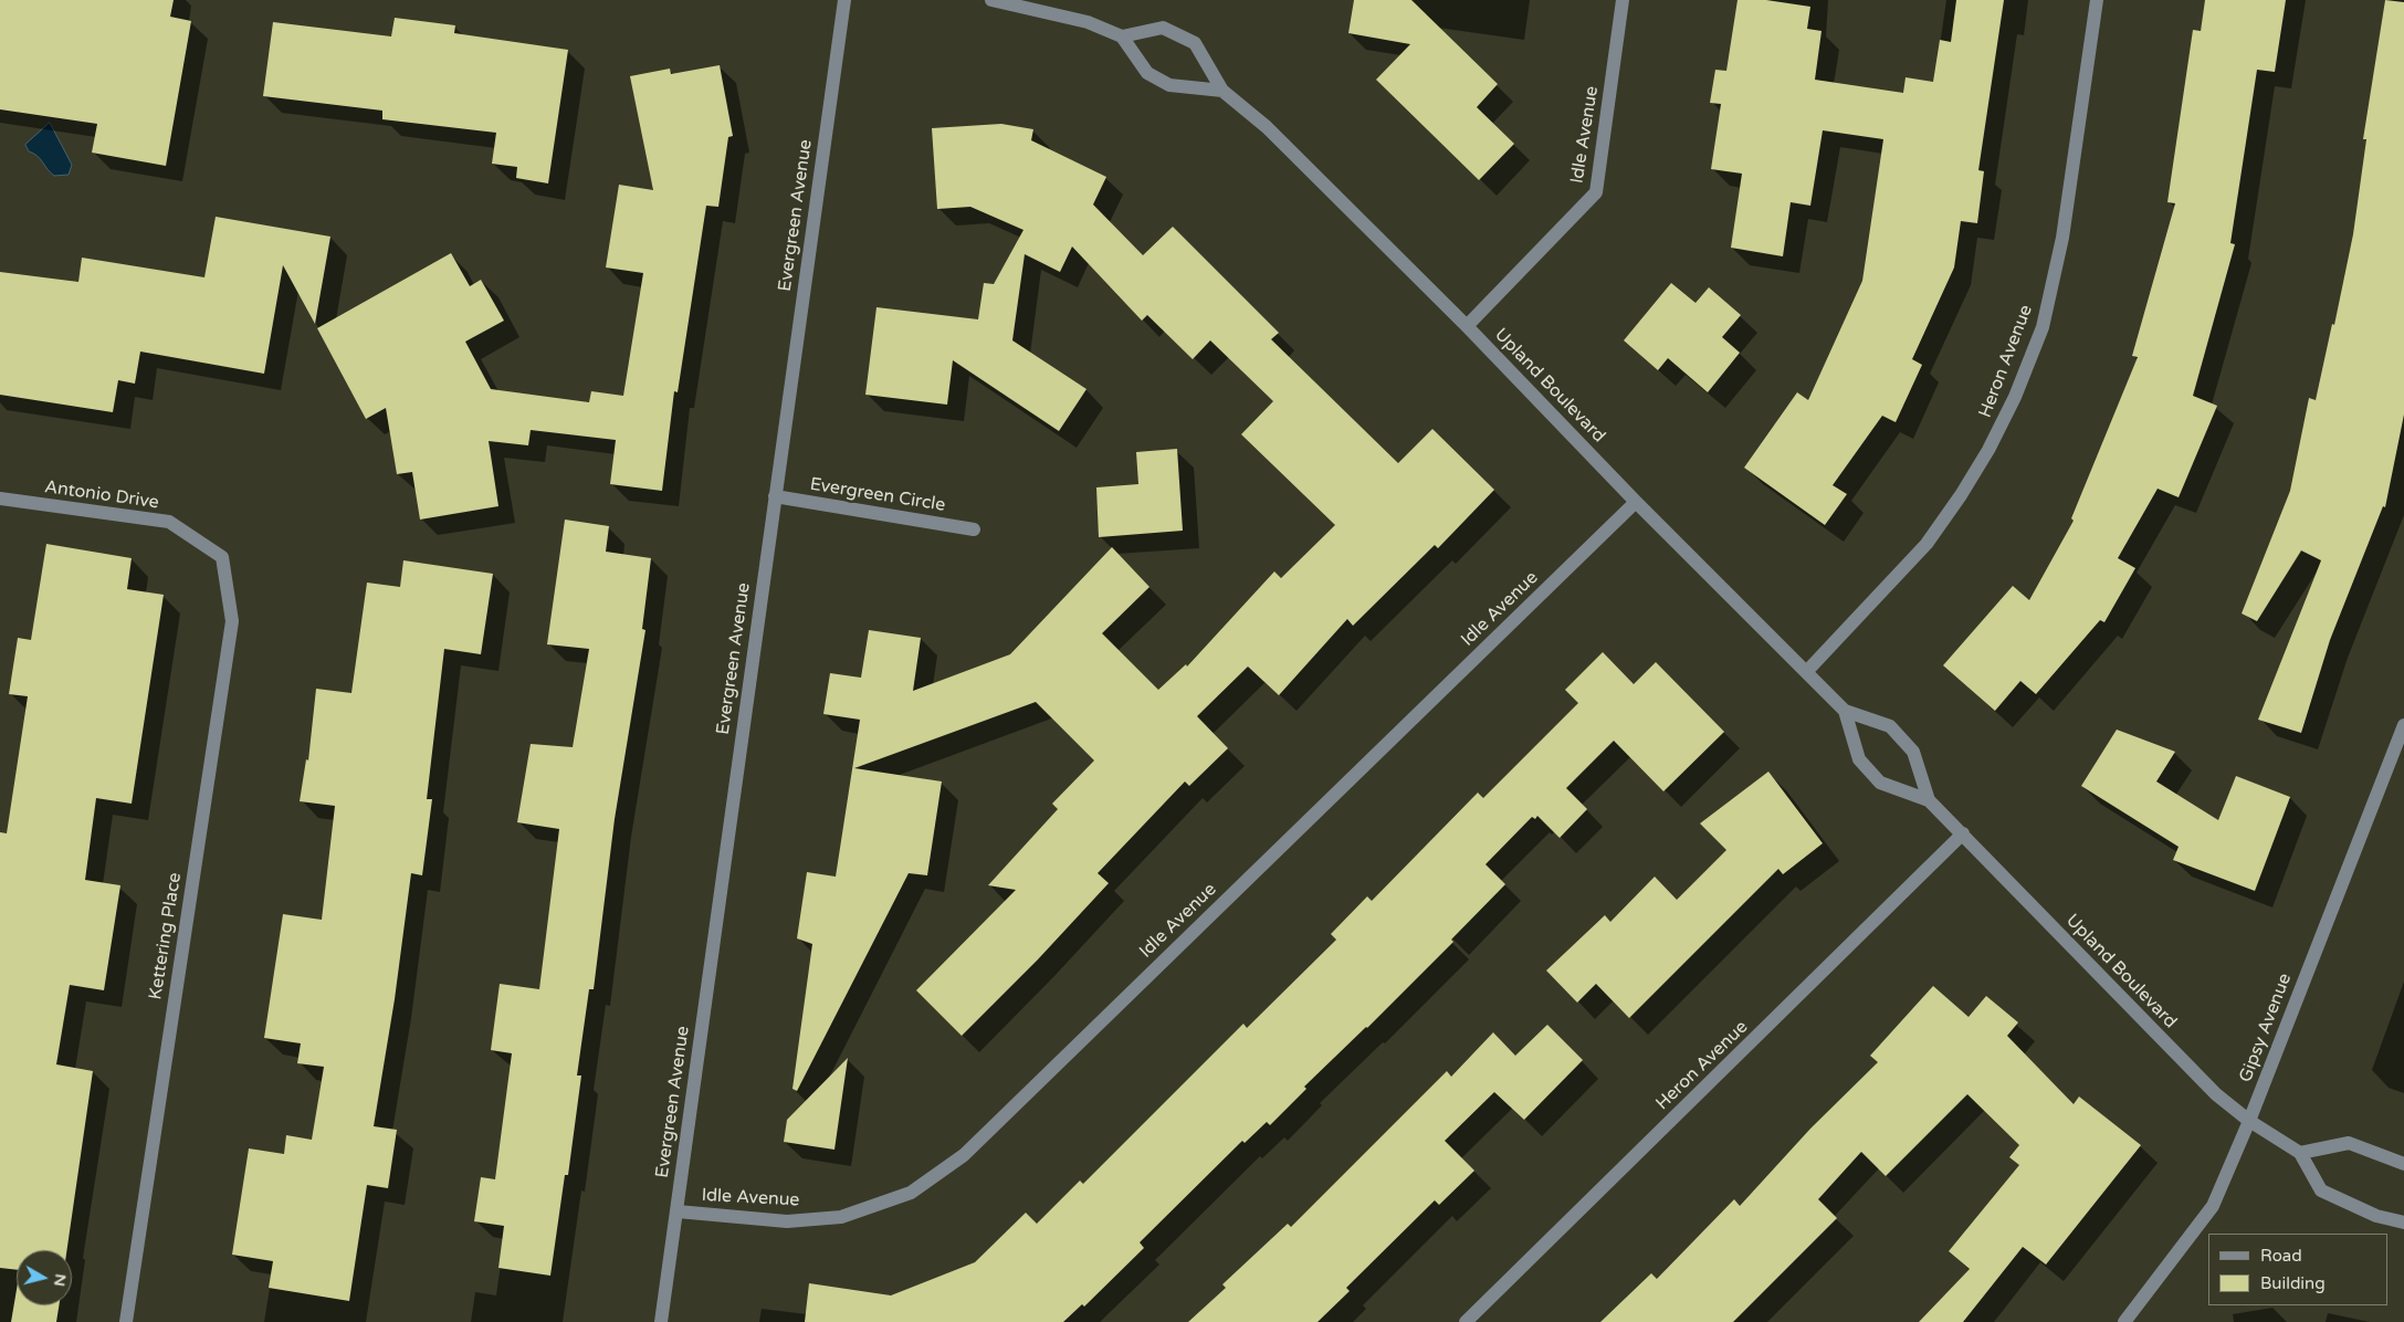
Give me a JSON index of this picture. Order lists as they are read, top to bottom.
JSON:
{
  "streets": {
    "street": [
      "Idle Avenue",
      "Evergreen Avenue",
      "Heron Avenue",
      "Upland Boulevard",
      "Antonio Drive",
      "Evergreen Circle",
      "Kettering Place",
      "Gipsy Avenue"
    ]
  },
  "crossings": [
    ["Idle Avenue", "Evergreen Avenue"],
    ["Idle Avenue", "Upland Boulevard"],
    ["Evergreen Avenue", "Evergreen Circle"],
    ["Heron Avenue", "Upland Boulevard"],
    ["Upland Boulevard", "Gipsy Avenue"],
    ["Antonio Drive", "Kettering Place"]
  ],
  "legend": ["Road", "Building"],
  "north": "right"
}
